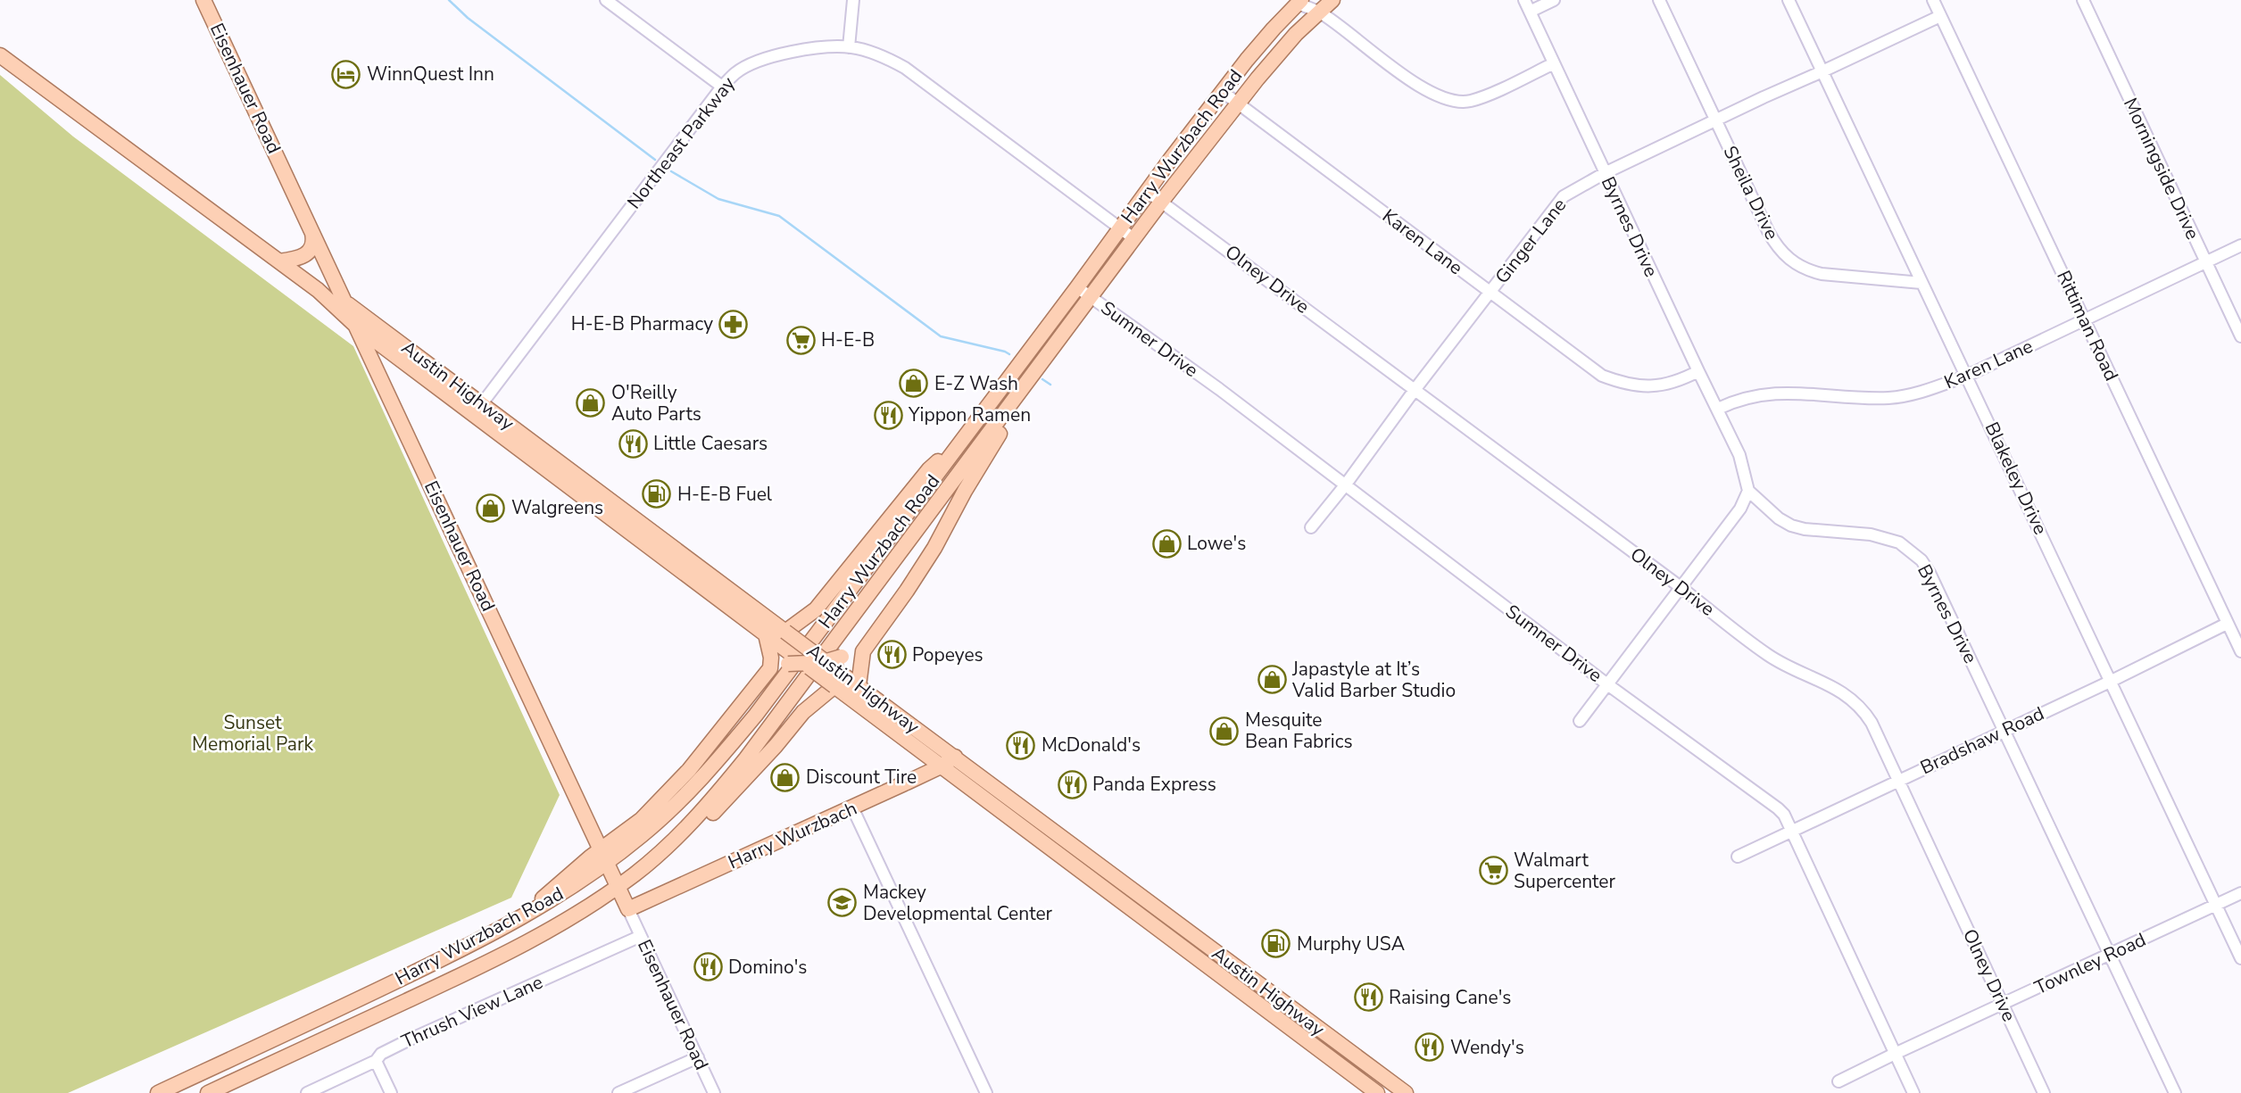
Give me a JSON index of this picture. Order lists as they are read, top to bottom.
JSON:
{
  "streets": {
    "main road": [
      "Eisenhauer Road",
      "Harry Wurzbach Road",
      "Austin Highway",
      "Harry Wurzbach"
    ],
    "street": [
      "Northeast Parkway",
      "Morningside Drive",
      "Sheila Drive",
      "Byrnes Drive",
      "Ginger Lane",
      "Karen Lane",
      "Olney Drive",
      "Rittiman Road",
      "Sumner Drive",
      "Blakeley Drive",
      "Bradshaw Road",
      "Townley Road",
      "Thrush View Lane"
    ]
  },
  "crossings": [
    ["Eisenhauer Road", "Harry Wurzbach Road"],
    ["Eisenhauer Road", "Austin Highway"],
    ["Eisenhauer Road", "Harry Wurzbach"],
    ["Eisenhauer Road", "Thrush View Lane"],
    ["Northeast Parkway", "Harry Wurzbach Road"],
    ["Northeast Parkway", "Austin Highway"],
    ["Harry Wurzbach Road", "Karen Lane"],
    ["Harry Wurzbach Road", "Olney Drive"],
    ["Harry Wurzbach Road", "Sumner Drive"],
    ["Morningside Drive", "Karen Lane"],
    ["Sheila Drive", "Ginger Lane"],
    ["Sheila Drive", "Blakeley Drive"],
    ["Byrnes Drive", "Ginger Lane"],
    ["Byrnes Drive", "Karen Lane"],
    ["Byrnes Drive", "Bradshaw Road"],
    ["Byrnes Drive", "Townley Road"],
    ["Ginger Lane", "Karen Lane"],
    ["Ginger Lane", "Olney Drive"],
    ["Ginger Lane", "Rittiman Road"],
    ["Ginger Lane", "Sumner Drive"],
    ["Ginger Lane", "Blakeley Drive"],
    ["Karen Lane", "Rittiman Road"],
    ["Karen Lane", "Blakeley Drive"],
    ["Olney Drive", "Bradshaw Road"],
    ["Olney Drive", "Townley Road"],
    ["Rittiman Road", "Bradshaw Road"],
    ["Sumner Drive", "Bradshaw Road"],
    ["Sumner Drive", "Townley Road"],
    ["Austin Highway", "Harry Wurzbach"],
    ["Blakeley Drive", "Bradshaw Road"],
    ["Blakeley Drive", "Townley Road"]
  ],
  "parks": ["Sunset Memorial Park"],
  "places": {
    "hotel": ["WinnQuest Inn"],
    "pharmacy": ["H-E-B Pharmacy"],
    "supermarket": ["H-E-B", "Walmart Supercenter"],
    "shop": [
      "E-Z Wash",
      "O'Reilly Auto Parts",
      "Walgreens",
      "Lowe's",
      "Japastyle at It’s Valid Barber Studio",
      "Mesquite Bean Fabrics",
      "Discount Tire"
    ],
    "restaurant": [
      "Yippon Ramen",
      "Little Caesars",
      "Popeyes",
      "McDonald's",
      "Panda Express",
      "Domino's",
      "Raising Cane's",
      "Wendy's"
    ],
    "fuel station": ["H-E-B Fuel", "Murphy USA"],
    "school or university": ["Mackey Developmental Center"]
  }
}
